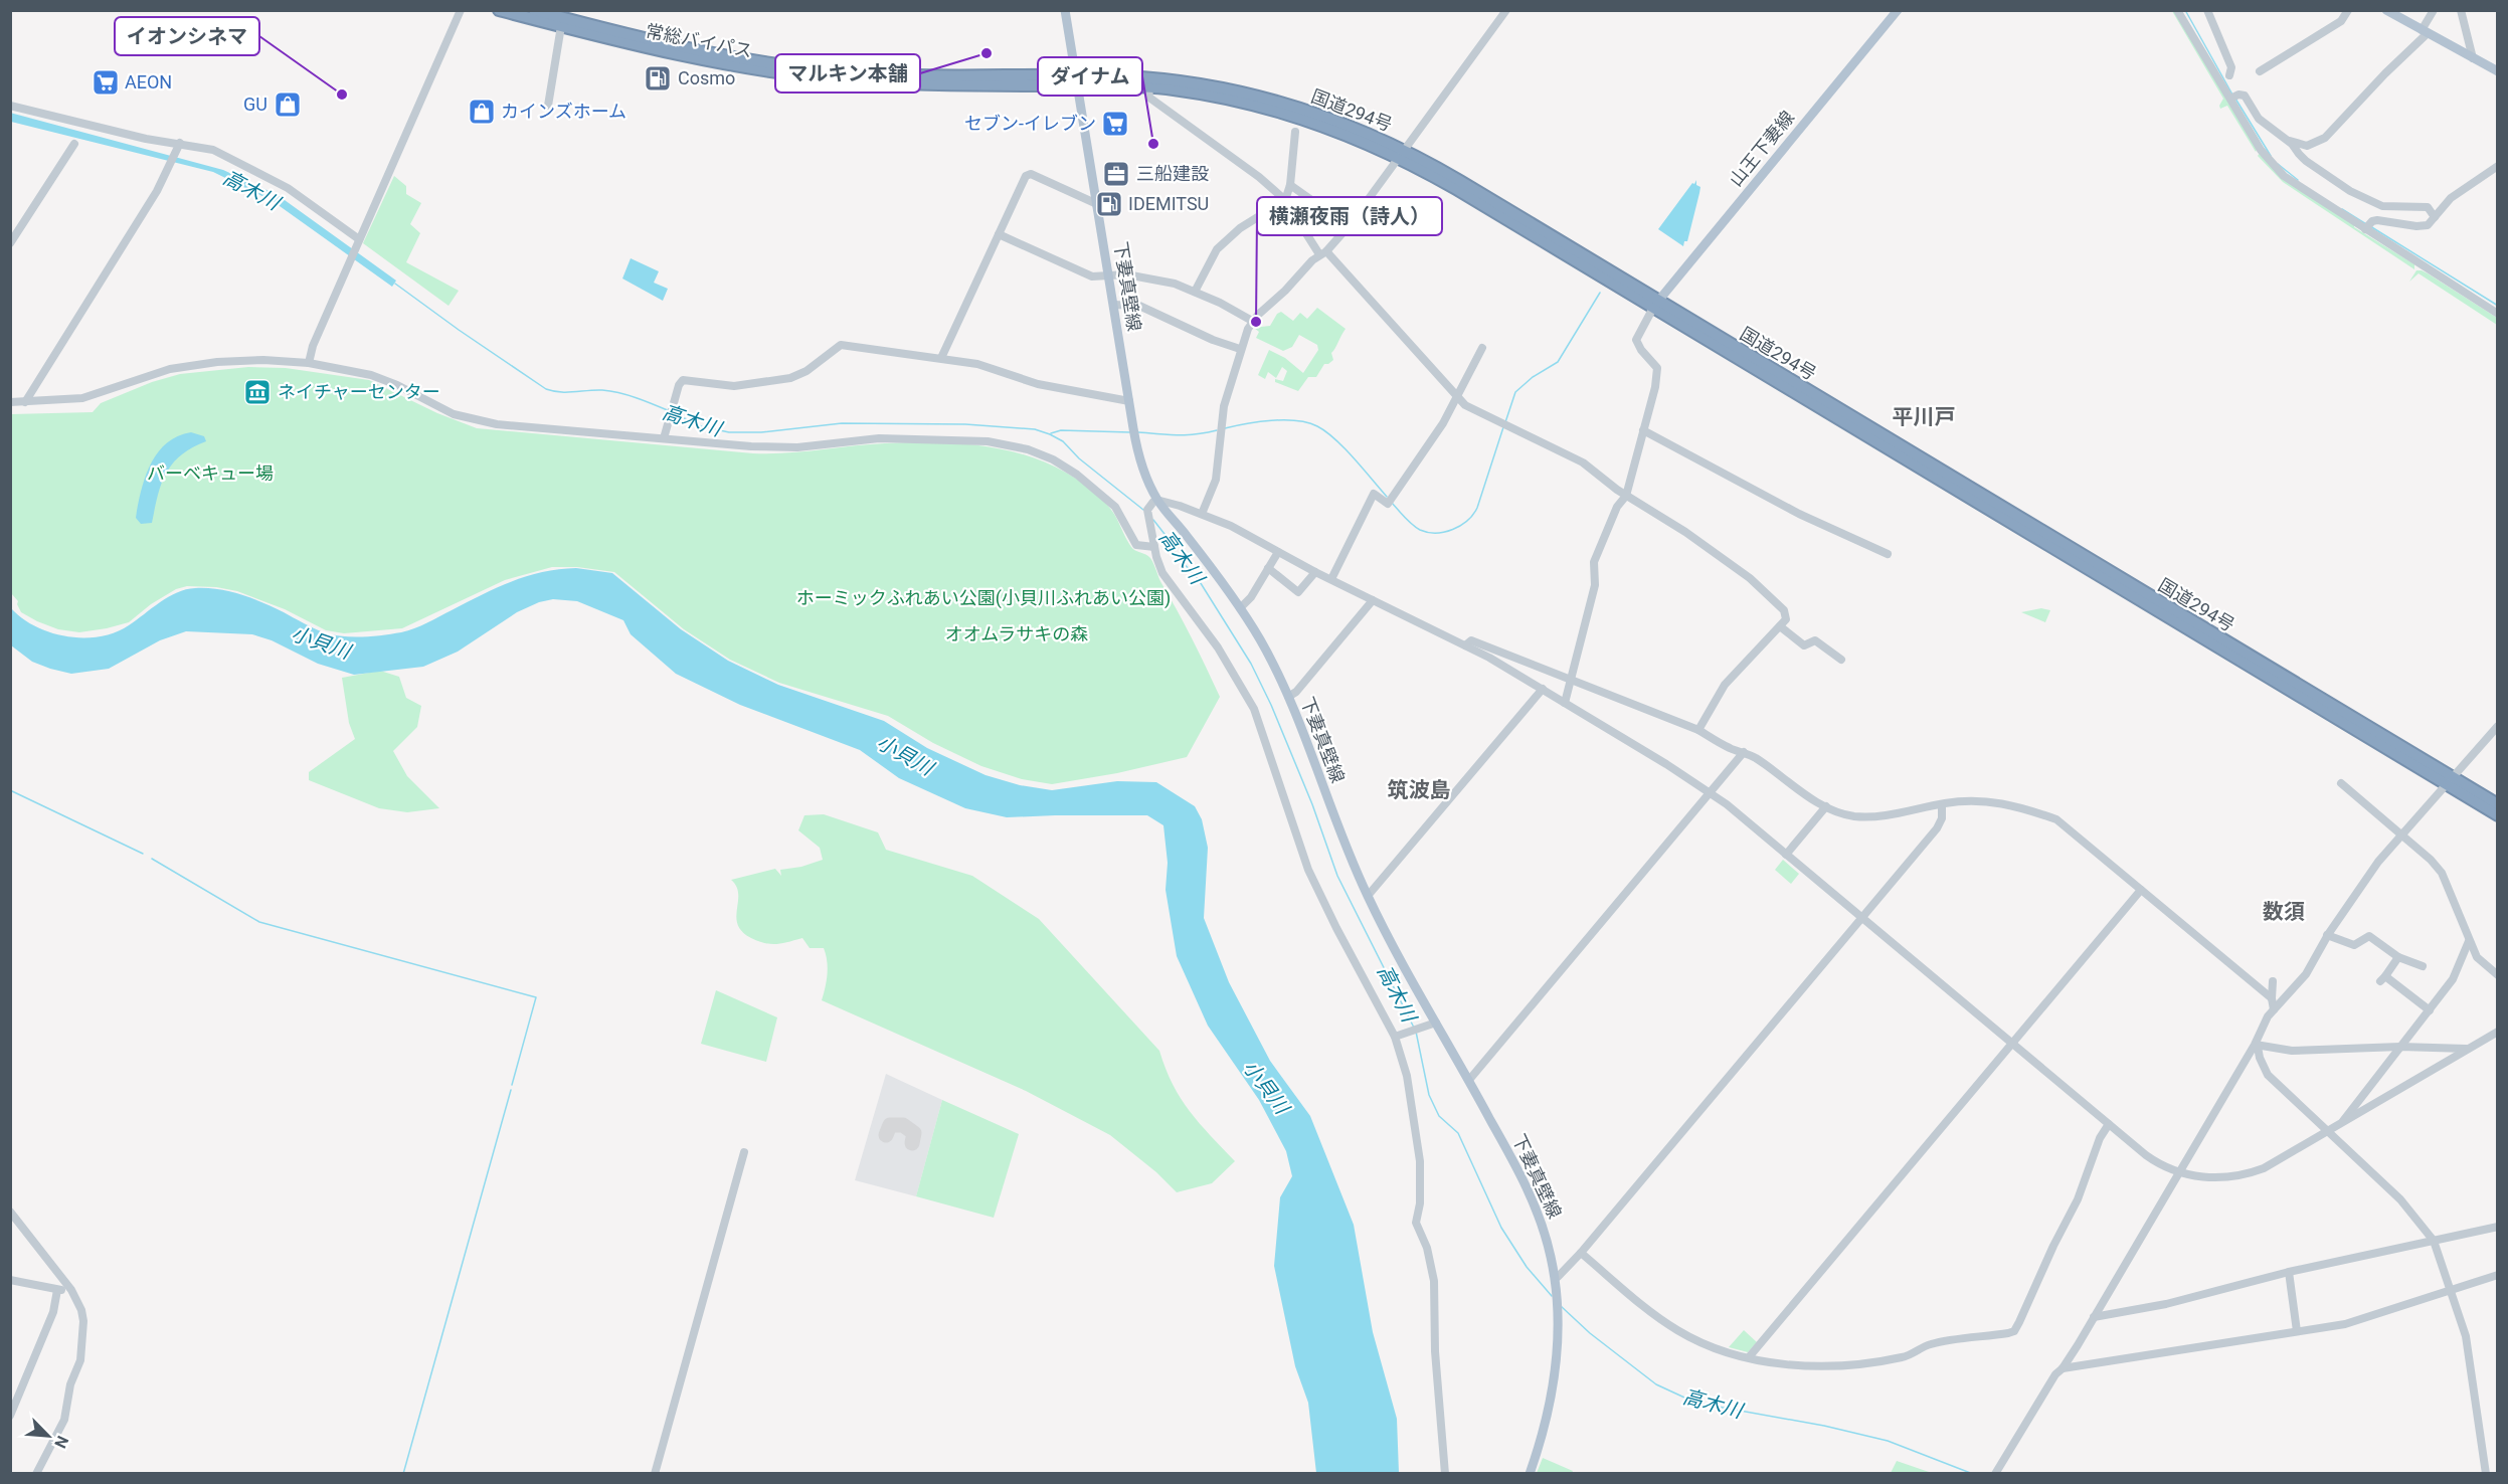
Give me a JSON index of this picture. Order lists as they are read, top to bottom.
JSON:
{
  "streets": {
    "highway": ["常総バイパス", "国道294号"],
    "main road": ["山王下妻線", "下妻真壁線"]
  },
  "crossings": [
    ["常総バイパス", "国道294号"],
    ["常総バイパス", "下妻真壁線"],
    ["国道294号", "山王下妻線"],
    ["国道294号", "下妻真壁線"]
  ],
  "districts": ["平川戸", "筑波島", "数須"],
  "water": ["高木川", "小貝川"],
  "parks": ["バーベキュー場", "ホーミックふれあい公園(小貝川ふれあい公園)", "オオムラサキの森"],
  "places": {
    "other": [
      "マルキン本舗",
      "イオンシネマ",
      "ダイナム",
      "横瀬夜雨（詩人）"
    ],
    "fuel station": ["Cosmo", "IDEMITSU"],
    "supermarket": ["AEON", "セブン-イレブン"],
    "shop": ["GU", "カインズホーム"],
    "office": ["三船建設"],
    "museum": ["ネイチャーセンター"]
  },
  "north": "bottom right"
}
